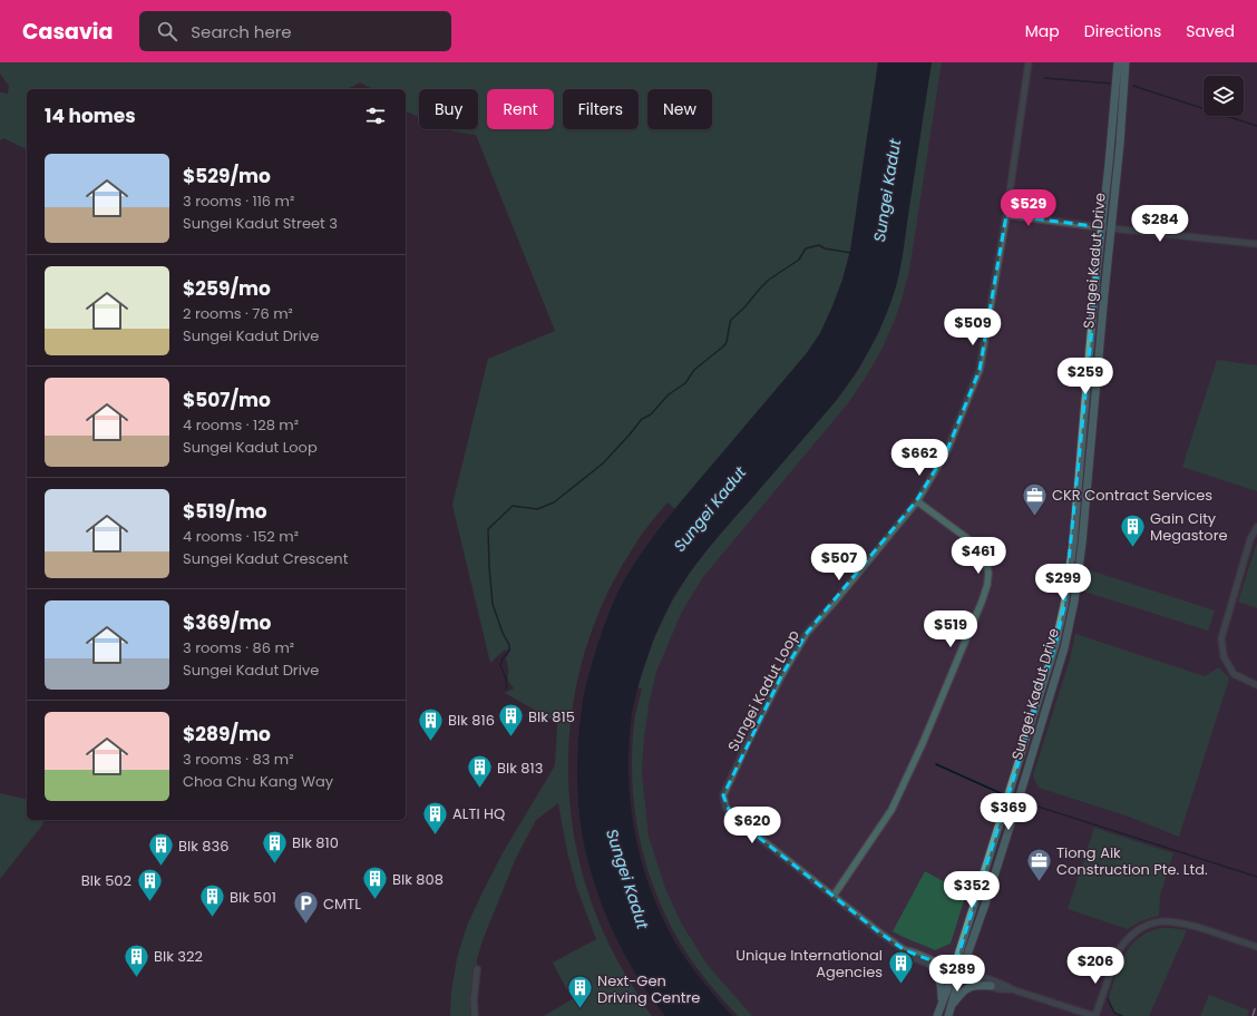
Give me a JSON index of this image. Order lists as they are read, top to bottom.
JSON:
{
  "streets": {
    "main road": ["Sungei Kadut Drive"],
    "street": ["Sungei Kadut Loop"]
  },
  "crossings": [
    ["Sungei Kadut Drive", "Sungei Kadut Loop"]
  ],
  "water": ["Sungei Kadut"],
  "places": {
    "office": ["CKR Contract Services", "Tiong Aik Construction Pte. Ltd."],
    "building": [
      "Gain City Megastore",
      "Blk 815",
      "Blk 816",
      "Blk 813",
      "ALTI HQ",
      "Blk 810",
      "Blk 836",
      "Blk 808",
      "Blk 502",
      "Blk 501",
      "Blk 322",
      "Unique International Agencies",
      "Next-Gen Driving Centre"
    ],
    "parking": ["CMTL"]
  },
  "page": {
    "header": "Casavia",
    "search": "Search here",
    "nav": ["Map", "Directions", "Saved"],
    "chip": [
      "Buy",
      "Rent",
      "Filters",
      "New"
    ],
    "heading": "14 homes",
    "list": [
      {
        "name": "$529/mo",
        "note": "3 rooms · 116 m² · Sungei Kadut Street 3"
      },
      {
        "name": "$259/mo",
        "note": "2 rooms · 76 m² · Sungei Kadut Drive"
      },
      {
        "name": "$507/mo",
        "note": "4 rooms · 128 m² · Sungei Kadut Loop"
      },
      {
        "name": "$519/mo",
        "note": "4 rooms · 152 m² · Sungei Kadut Crescent"
      },
      {
        "name": "$369/mo",
        "note": "3 rooms · 86 m² · Sungei Kadut Drive"
      },
      {
        "name": "$289/mo",
        "note": "3 rooms · 83 m² · Choa Chu Kang Way"
      }
    ],
    "price": [
      "$529",
      "$284",
      "$509",
      "$259",
      "$662",
      "$461",
      "$507",
      "$299",
      "$519",
      "$369",
      "$620",
      "$352",
      "$206",
      "$289"
    ]
  }
}
